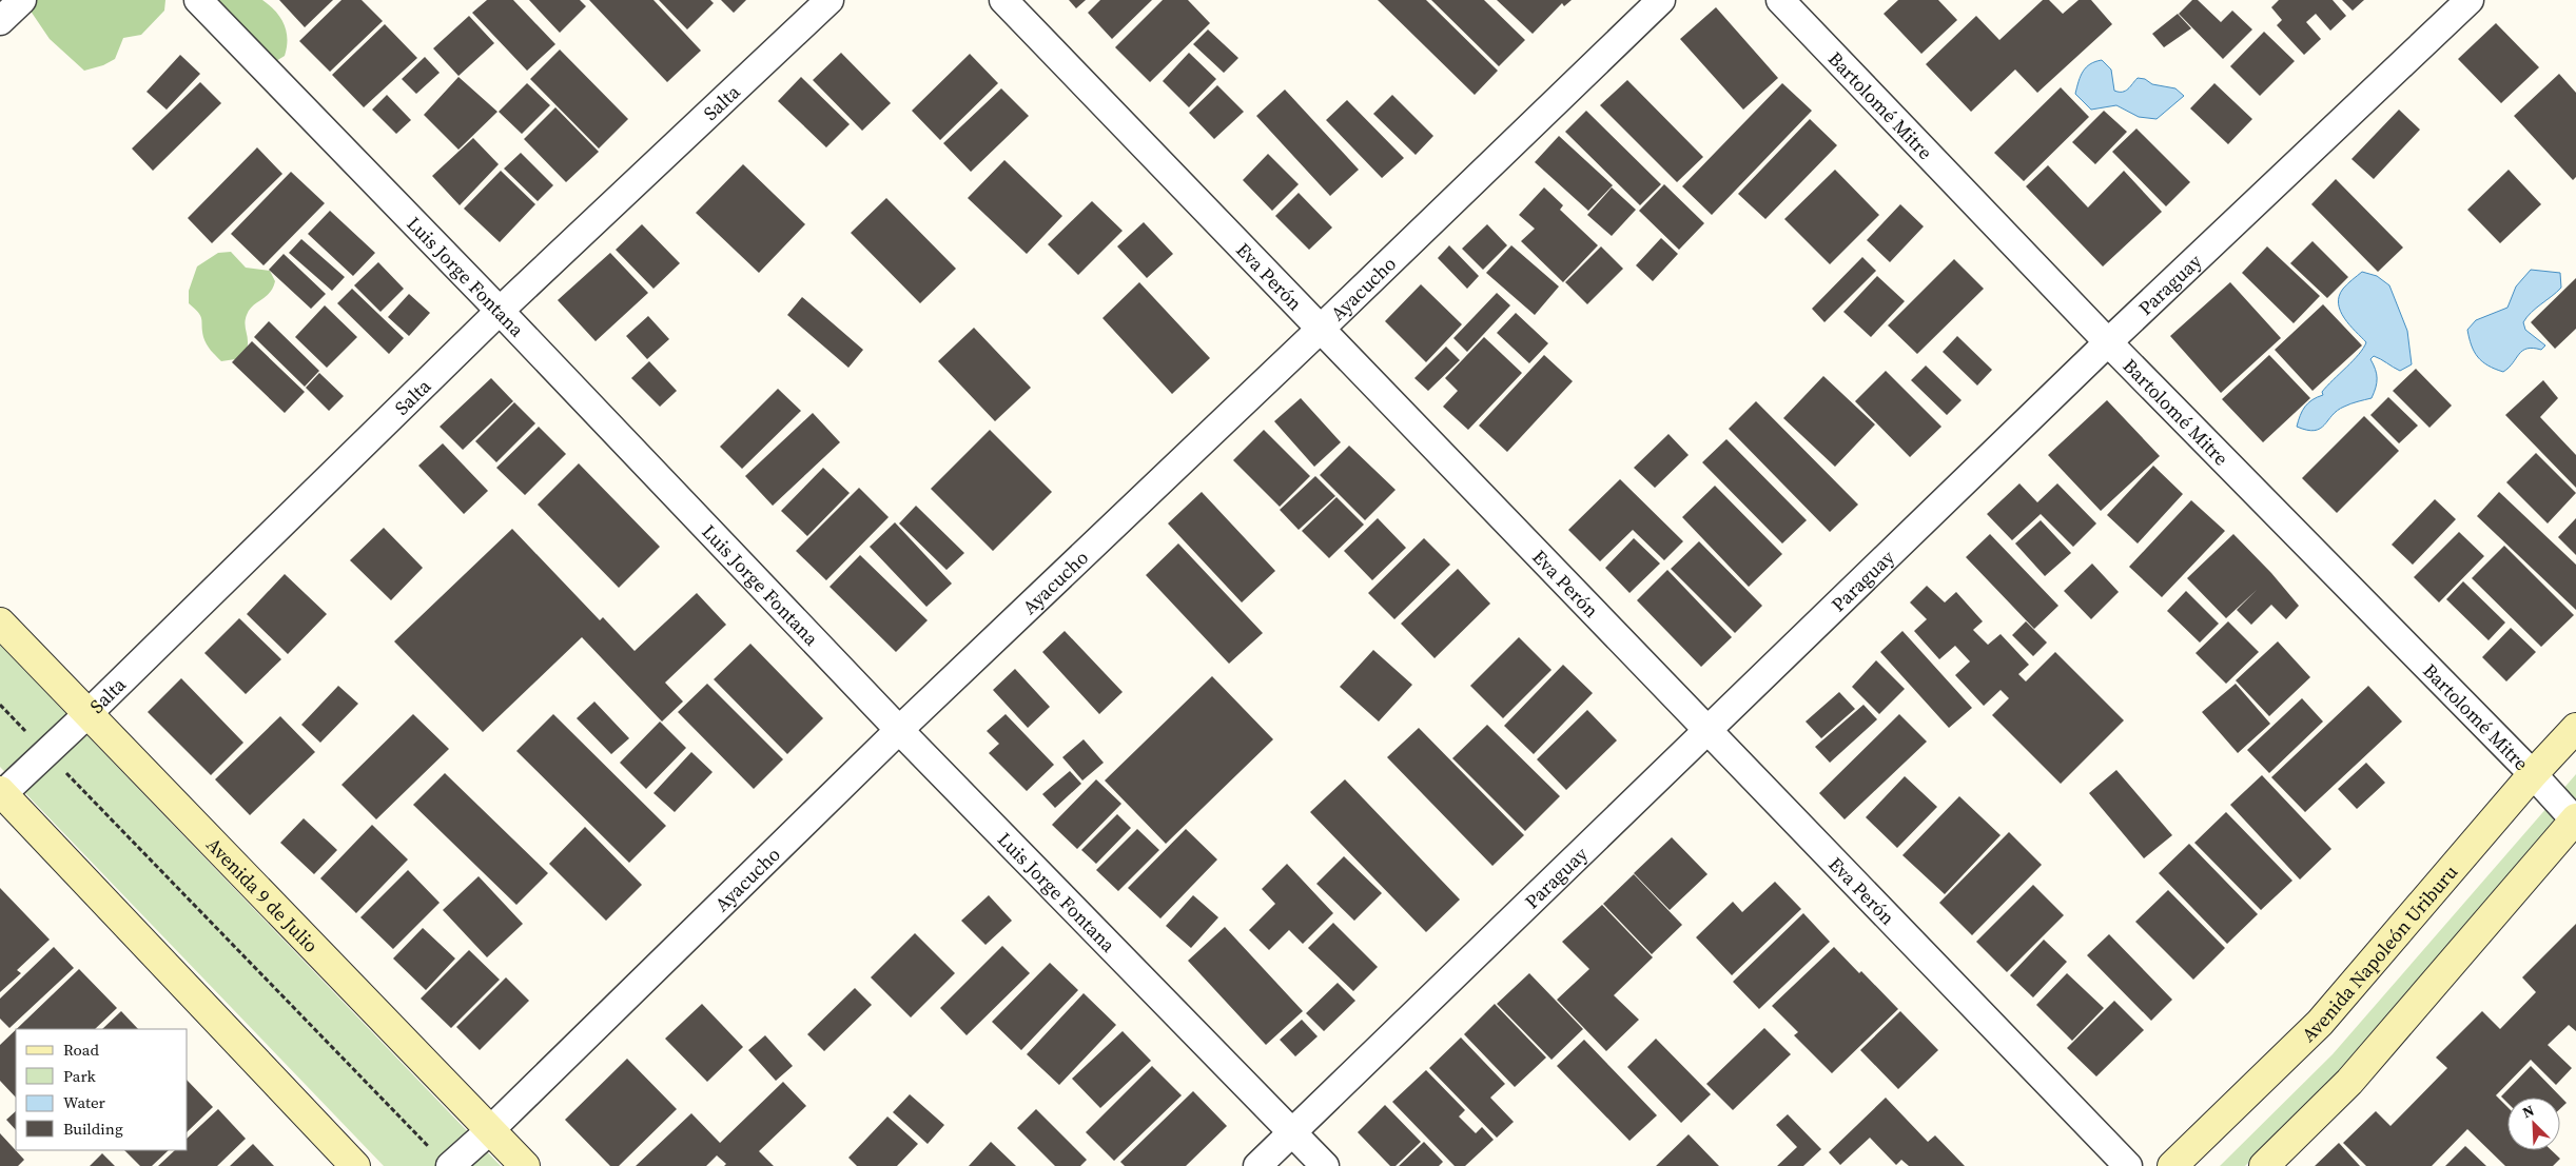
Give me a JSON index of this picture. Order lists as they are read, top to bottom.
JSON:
{
  "streets": {
    "main road": ["Avenida 9 de Julio", "Avenida Napoleón Uriburu"],
    "street": [
      "Salta",
      "Bartolomé Mitre",
      "Luis Jorge Fontana",
      "Eva Perón",
      "Paraguay",
      "Ayacucho"
    ]
  },
  "crossings": [
    ["Salta", "Luis Jorge Fontana"],
    ["Salta", "Avenida 9 de Julio"],
    ["Bartolomé Mitre", "Paraguay"],
    ["Bartolomé Mitre", "Avenida Napoleón Uriburu"],
    ["Luis Jorge Fontana", "Paraguay"],
    ["Luis Jorge Fontana", "Ayacucho"],
    ["Eva Perón", "Paraguay"],
    ["Eva Perón", "Ayacucho"],
    ["Ayacucho", "Avenida 9 de Julio"]
  ],
  "legend": [
    "Road",
    "Park",
    "Water",
    "Building"
  ],
  "north": "top left"
}
